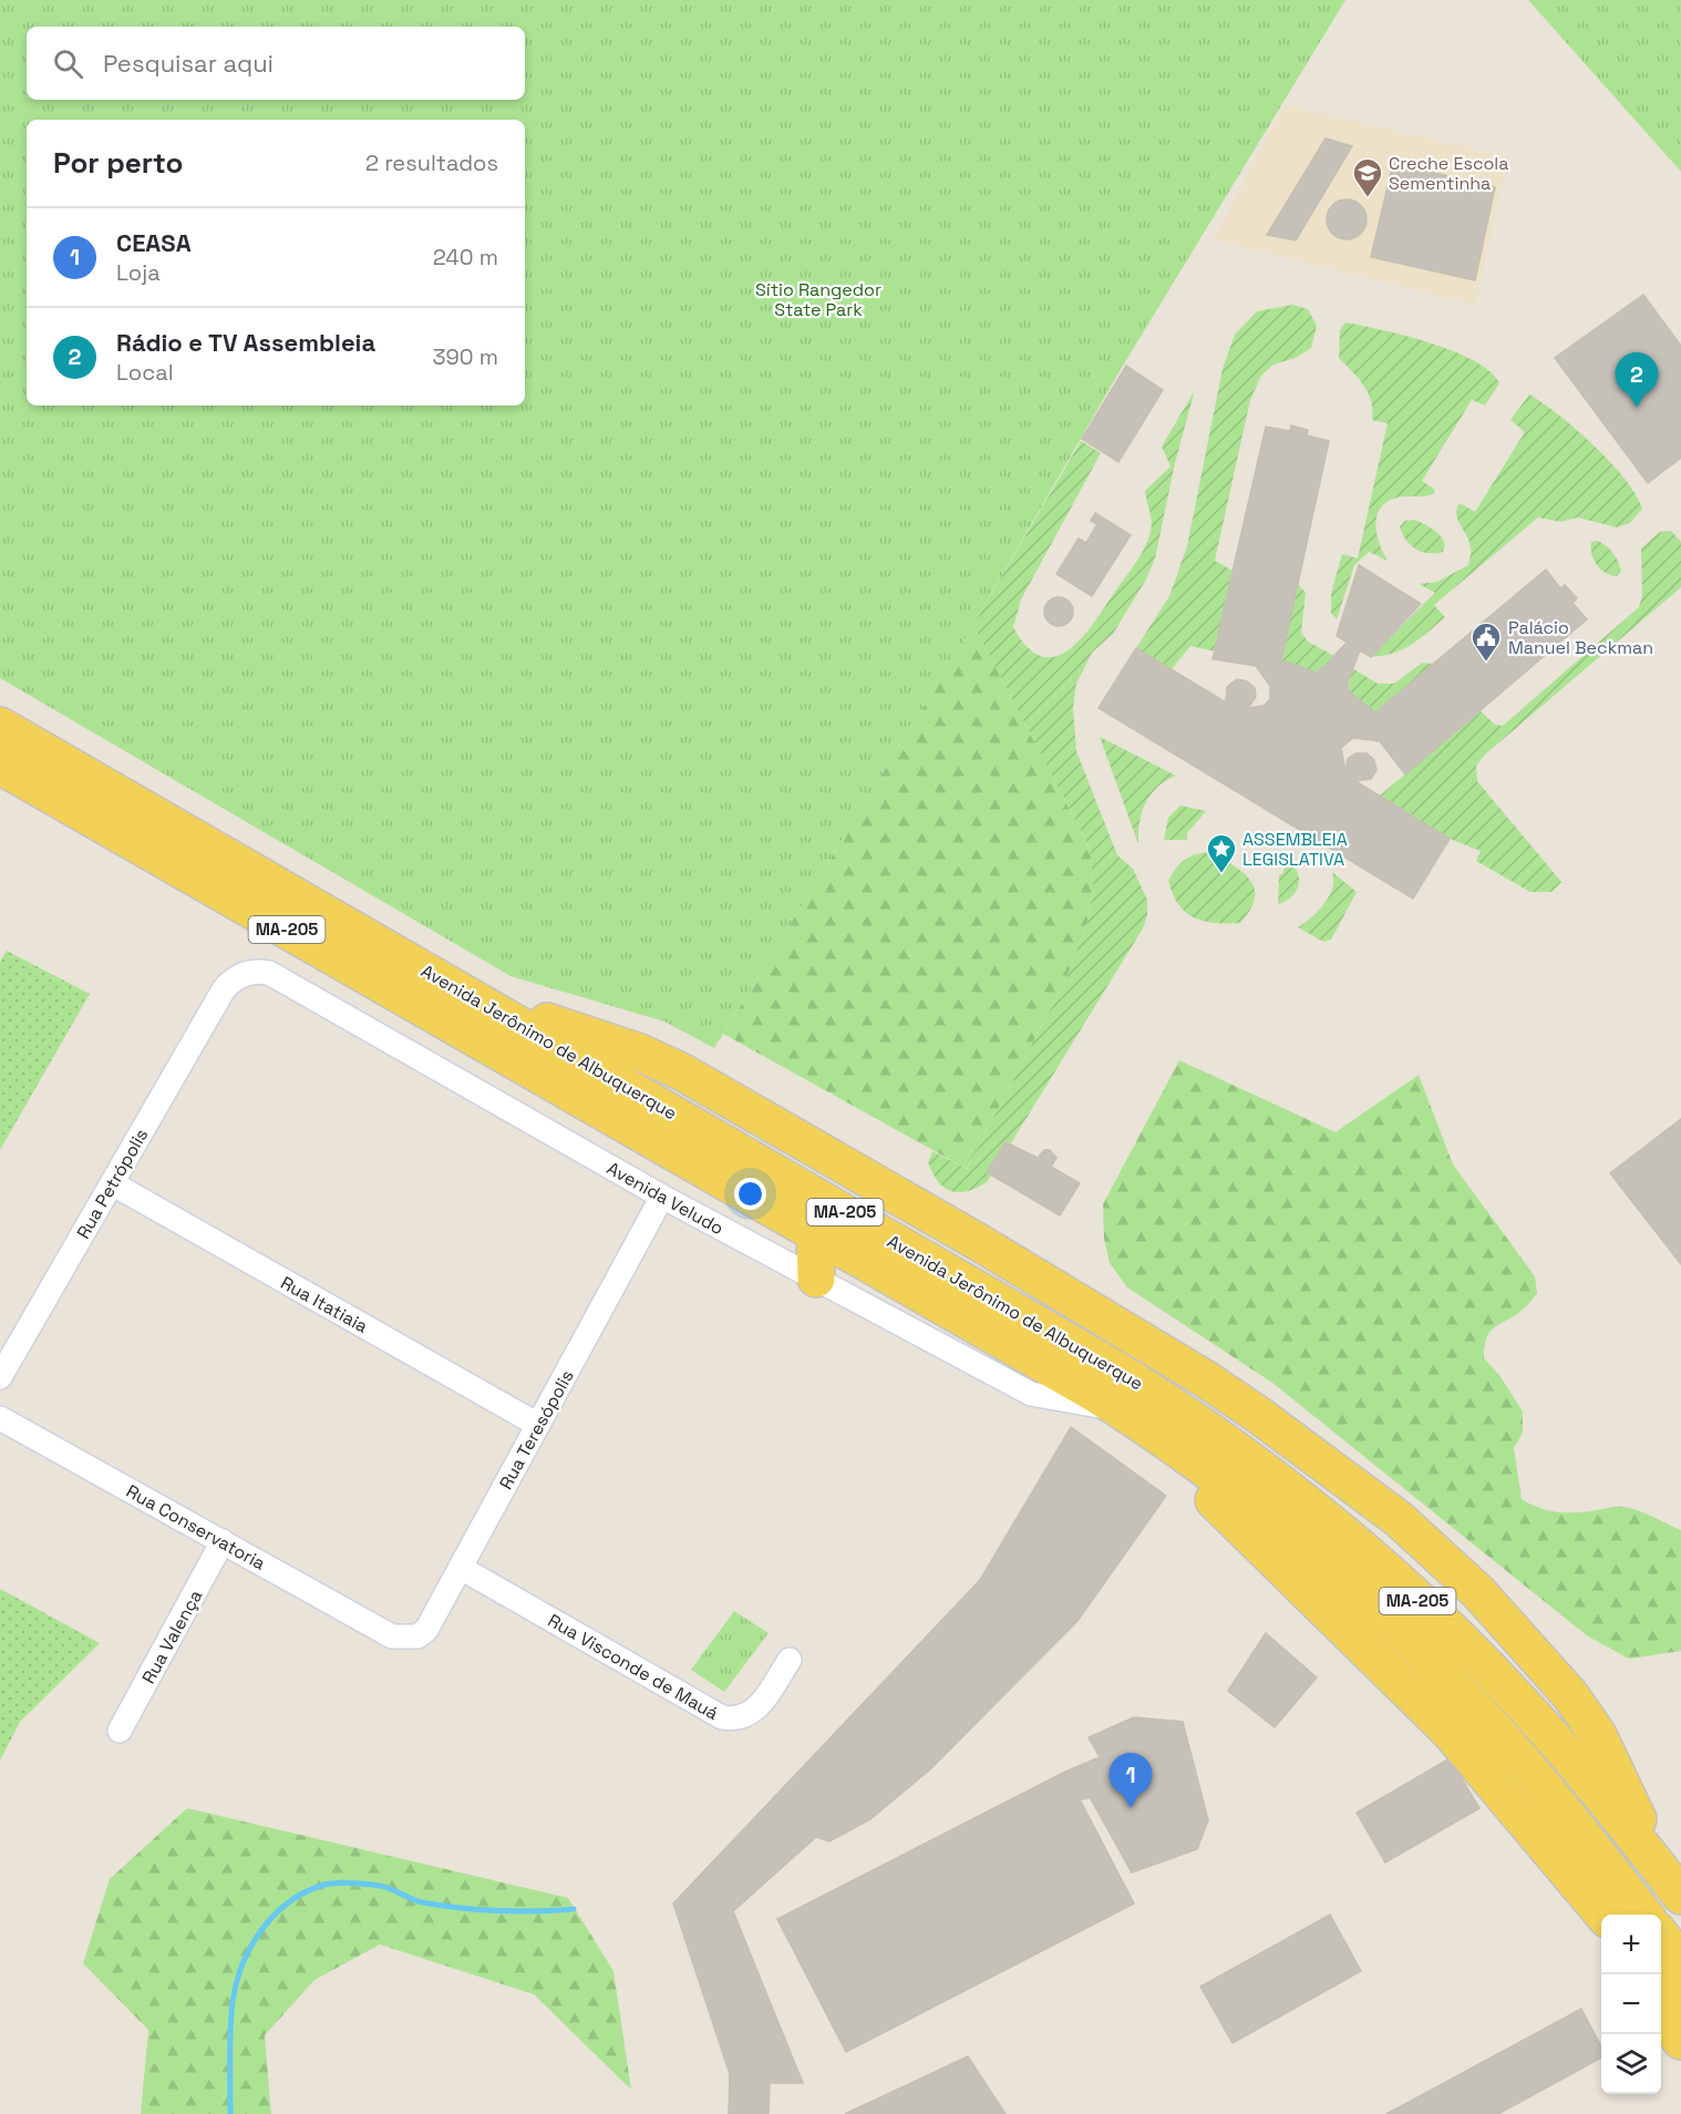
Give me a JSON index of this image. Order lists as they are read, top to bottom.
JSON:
{
  "streets": {
    "main road": ["MA-205", "Avenida Jerônimo de Albuquerque"],
    "street": [
      "Rua Petrópolis",
      "Avenida Veludo",
      "Rua Itatiaia",
      "Rua Teresópolis",
      "Rua Conservatoria",
      "Rua Valença",
      "Rua Visconde de Mauá"
    ]
  },
  "crossings": [
    ["MA-205", "Avenida Jerônimo de Albuquerque"],
    ["Avenida Jerônimo de Albuquerque", "Avenida Veludo"],
    ["Rua Petrópolis", "Avenida Veludo"],
    ["Rua Petrópolis", "Rua Itatiaia"],
    ["Avenida Veludo", "Rua Teresópolis"],
    ["Rua Itatiaia", "Rua Teresópolis"],
    ["Rua Teresópolis", "Rua Conservatoria"],
    ["Rua Teresópolis", "Rua Visconde de Mauá"],
    ["Rua Conservatoria", "Rua Valença"]
  ],
  "parks": ["Sítio Rangedor State Park"],
  "places": {
    "school or university": ["Creche Escola Sementinha"],
    "public building": ["Palácio Manuel Beckman"],
    "place": ["ASSEMBLEIA LEGISLATIVA"]
  },
  "page": {
    "search": "Pesquisar aqui",
    "heading": ["Por perto", "2 resultados"],
    "list": [
      {
        "mark": "1",
        "name": "CEASA",
        "note": "Loja",
        "value": "240 m"
      },
      {
        "mark": "2",
        "name": "Rádio e TV Assembleia",
        "note": "Local",
        "value": "390 m"
      }
    ],
    "pins": ["2", "1"],
    "map_buttons": ["+", "−"]
  }
}
